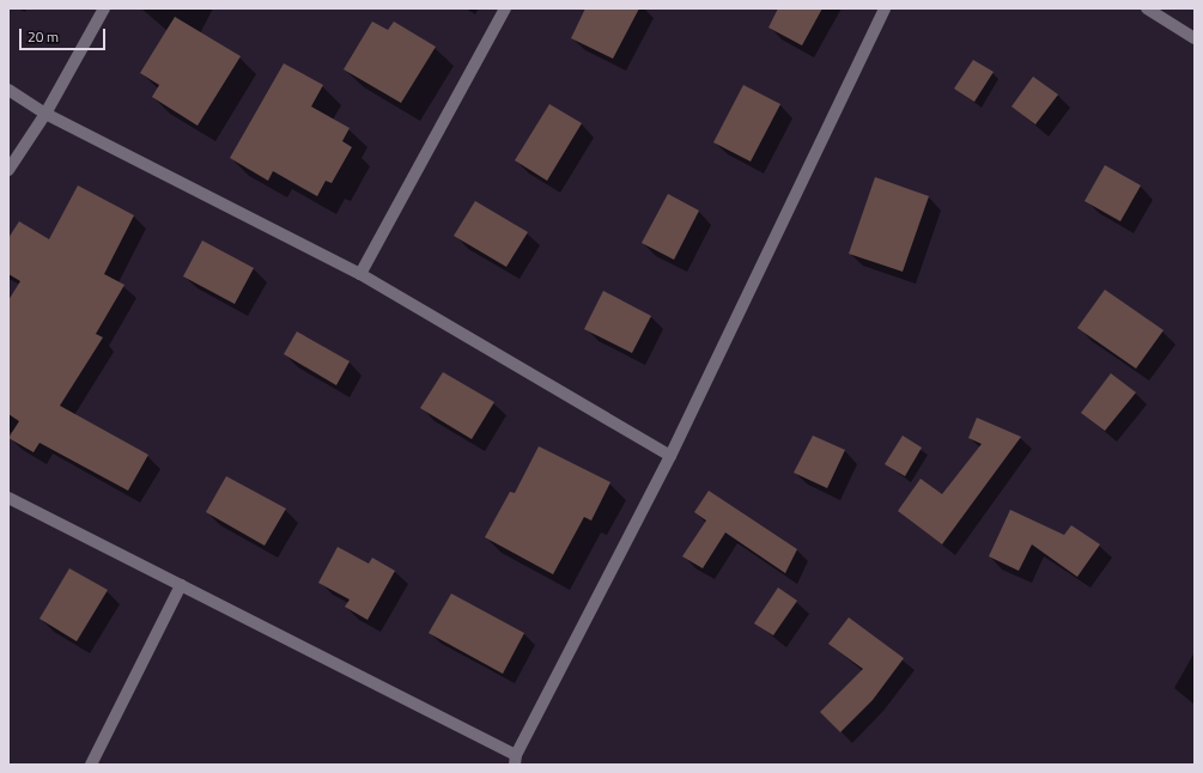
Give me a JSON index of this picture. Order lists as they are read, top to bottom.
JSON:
{
  "scale_bar": "20 m"
}
